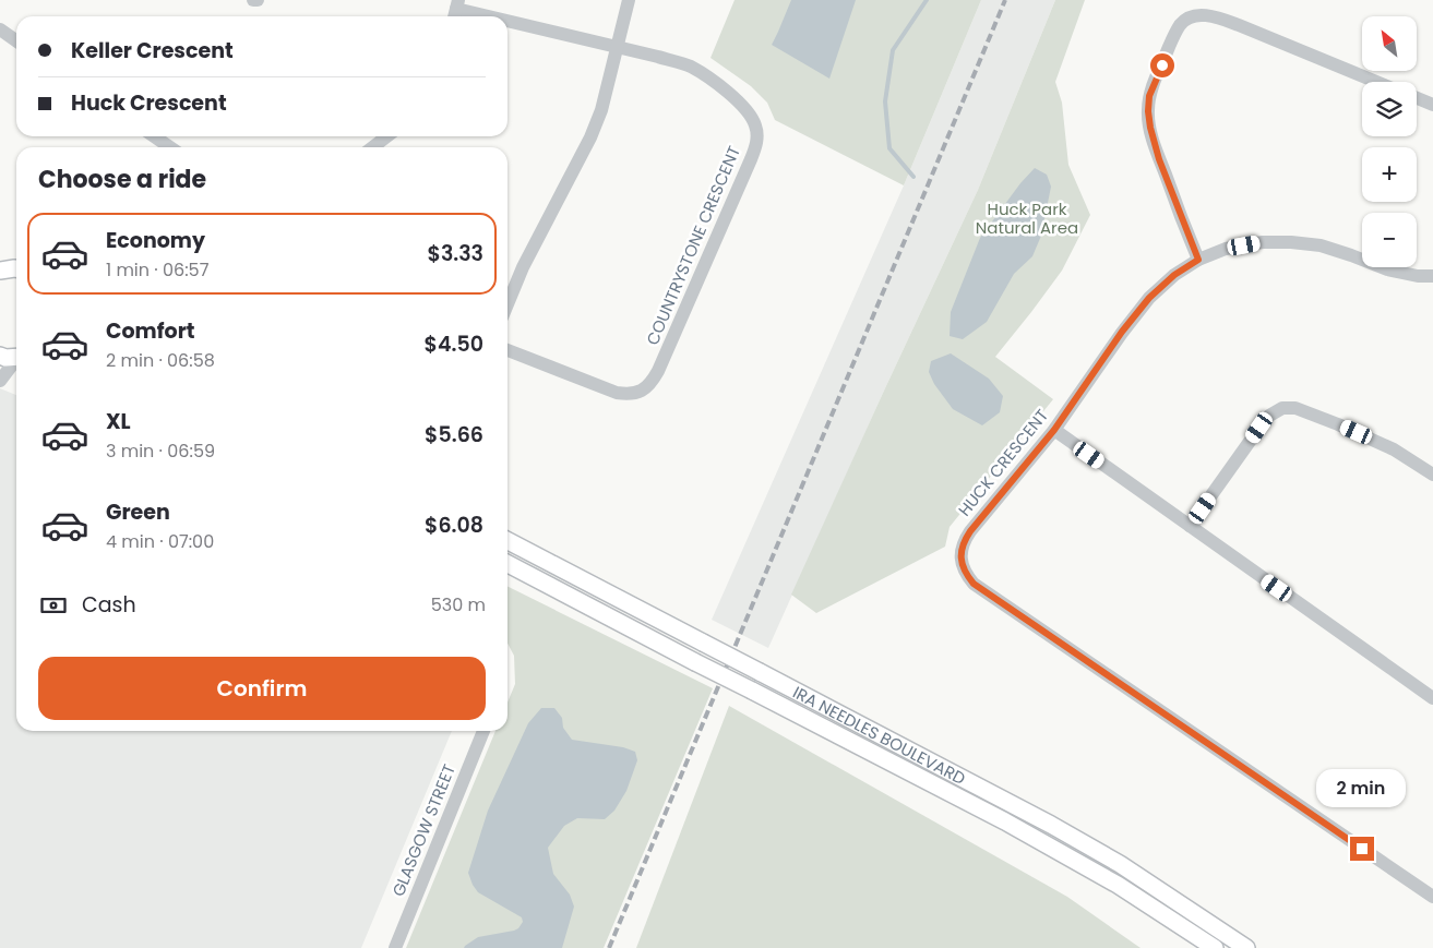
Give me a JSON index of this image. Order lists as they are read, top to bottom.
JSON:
{
  "streets": {
    "main road": ["IRA NEEDLES BOULEVARD"],
    "street": ["COUNTRYSTONE CRESCENT", "HUCK CRESCENT", "GLASGOW STREET"]
  },
  "parks": ["Huck Park Natural Area"],
  "north": "top left",
  "page": {
    "map_buttons": ["+", "−"],
    "banner": ["Keller Crescent", "Huck Crescent"],
    "heading": "Choose a ride",
    "list": [
      {
        "name": "Economy",
        "note": "1 min · 06:57",
        "value": "$3.33"
      },
      {
        "name": "Comfort",
        "note": "2 min · 06:58",
        "value": "$4.50"
      },
      {
        "name": "XL",
        "note": "3 min · 06:59",
        "value": "$5.66"
      },
      {
        "name": "Green",
        "note": "4 min · 07:00",
        "value": "$6.08"
      }
    ],
    "pay": ["Cash", "530 m"],
    "buttons": "Confirm",
    "bubble": "2 min"
  }
}
